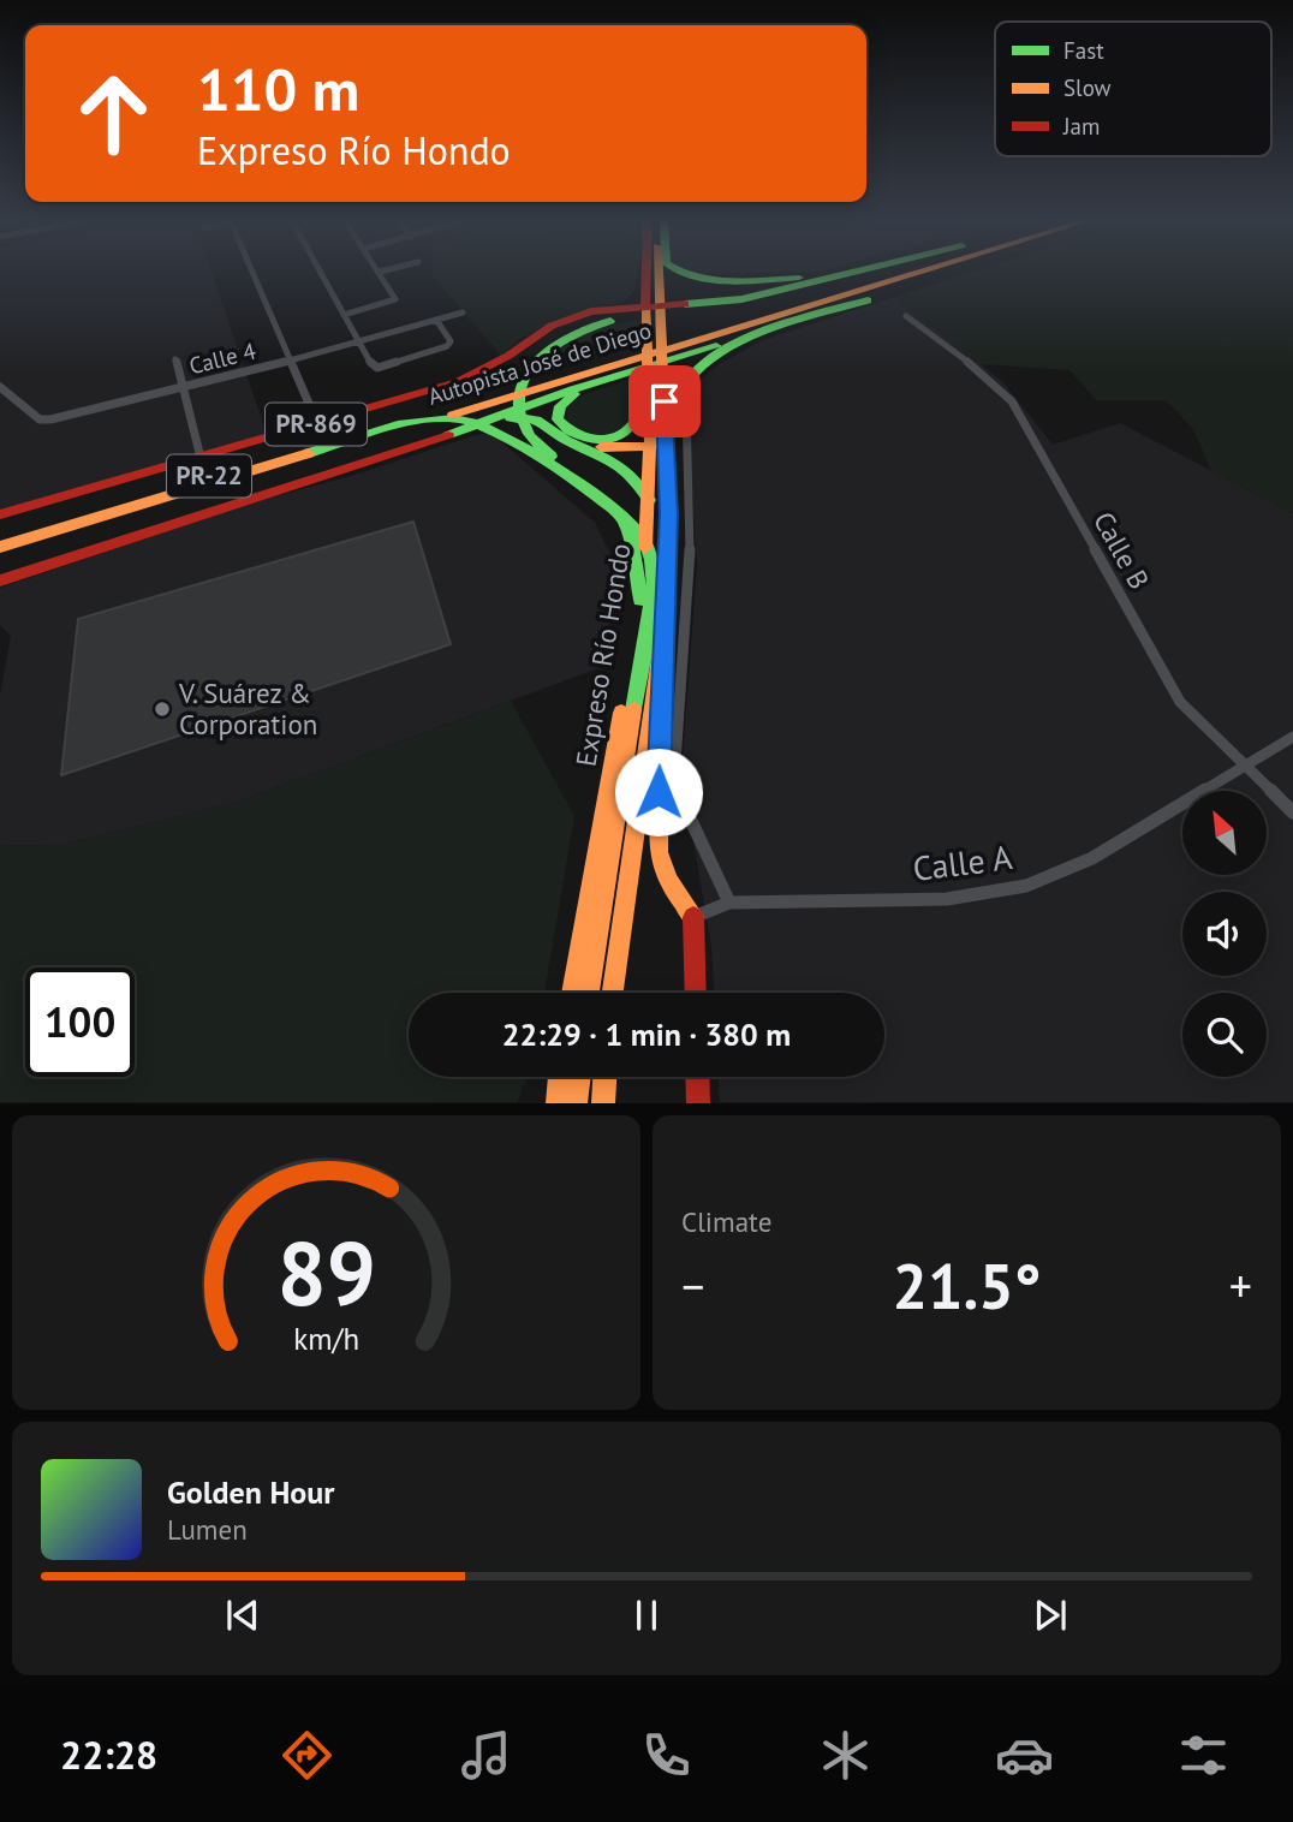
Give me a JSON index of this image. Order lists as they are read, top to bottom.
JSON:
{
  "streets": {
    "main road": [
      "Autopista José de Diego",
      "PR-869",
      "PR-22",
      "Expreso Río Hondo"
    ],
    "street": ["Calle 4", "Calle B", "Calle A"]
  },
  "crossings": [
    ["PR-869", "Expreso Río Hondo"],
    ["Calle B", "Calle A"]
  ],
  "places": ["V. Suárez & Corporation"],
  "legend": ["Fast", "Slow", "Jam"],
  "north": "top left",
  "page": {
    "turn": ["110 m", "Expreso Río Hondo"],
    "limit": "100",
    "trip": "22:29 · 1 min · 380 m",
    "tile": "Climate",
    "heat": ["−", "21.5°", "+"],
    "song": ["Golden Hour", "Lumen"],
    "tabs": "22:28",
    "gauge": ["89", "km/h"]
  }
}
